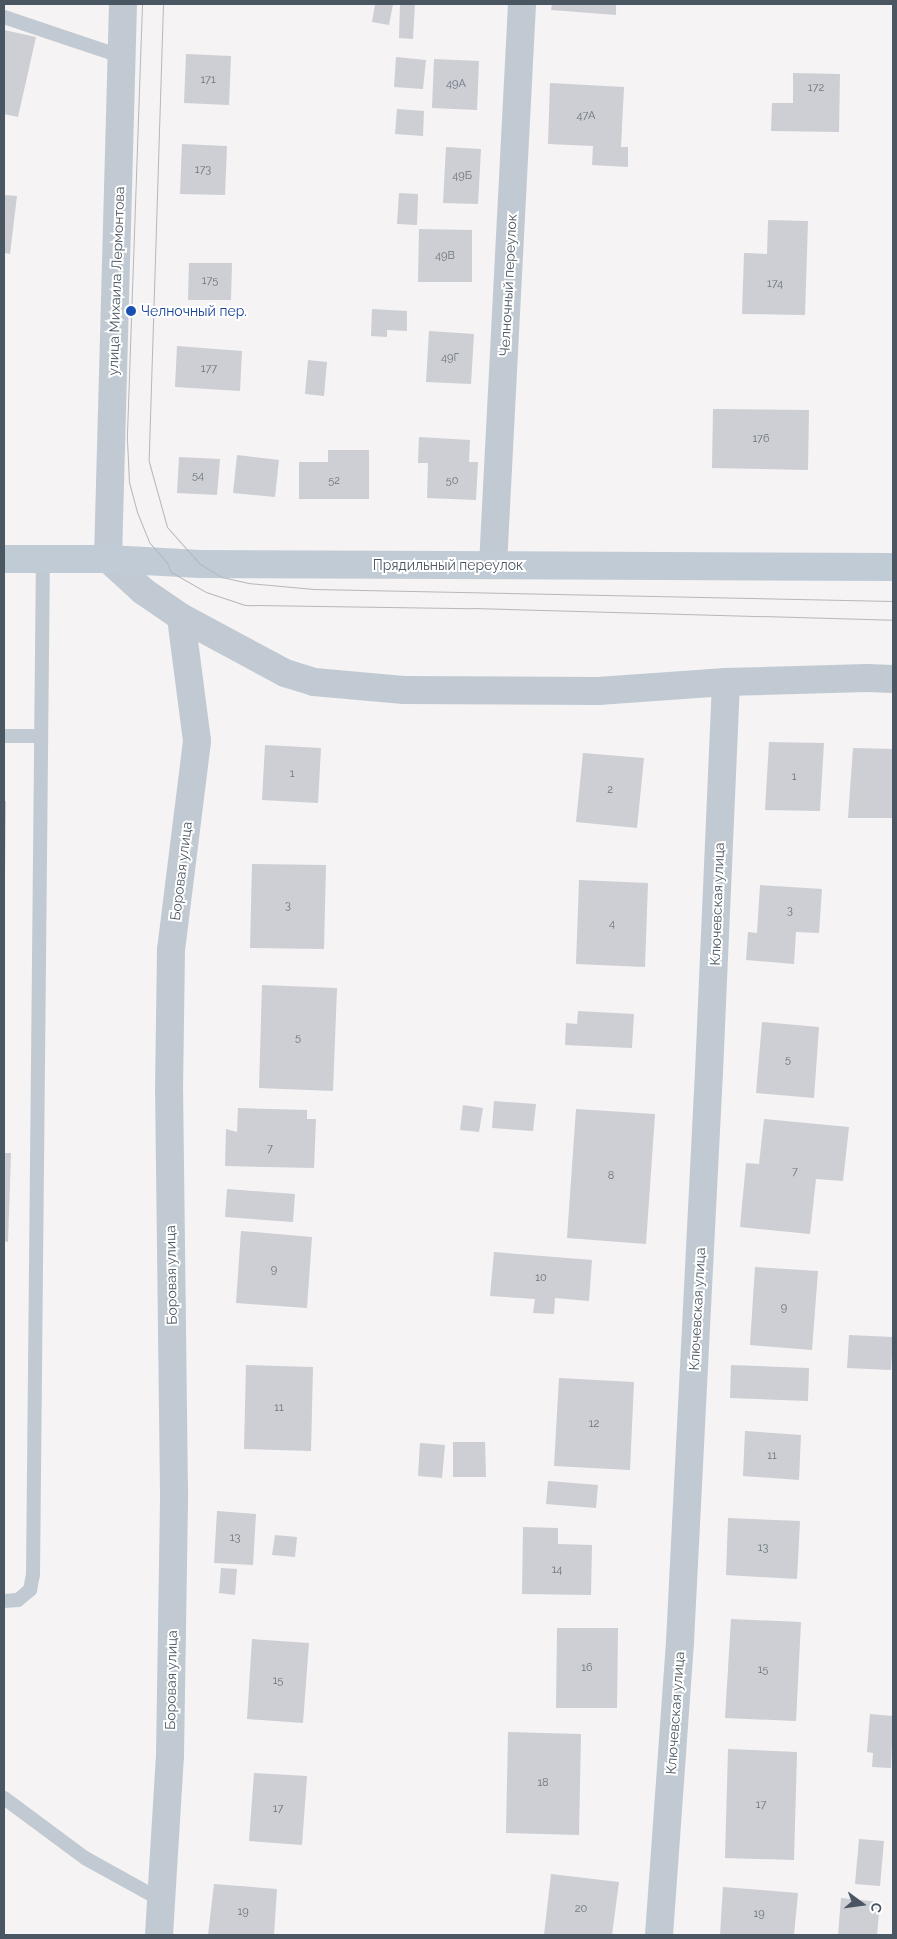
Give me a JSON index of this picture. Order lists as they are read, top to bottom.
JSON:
{
  "streets": {
    "street": [
      "улица Михаила Лермонтова",
      "Челночный переулок",
      "Прядильный переулок",
      "Боровая улица",
      "Ключевская улица"
    ]
  },
  "crossings": [
    ["улица Михаила Лермонтова", "Прядильный переулок"],
    ["Челночный переулок", "Прядильный переулок"]
  ],
  "places": ["Челночный пер."],
  "house_numbers": [
    "171",
    "49А",
    "172",
    "47А",
    "173",
    "49Б",
    "49В",
    "175",
    "174",
    "49Г",
    "177",
    "176",
    "54",
    "52",
    "50",
    "1",
    "1",
    "2",
    "3",
    "3",
    "4",
    "5",
    "5",
    "7",
    "7",
    "8",
    "9",
    "10",
    "9",
    "11",
    "12",
    "11",
    "13",
    "13",
    "14",
    "16",
    "15",
    "15",
    "18",
    "17",
    "17",
    "20",
    "19",
    "19"
  ],
  "north": "right"
}
